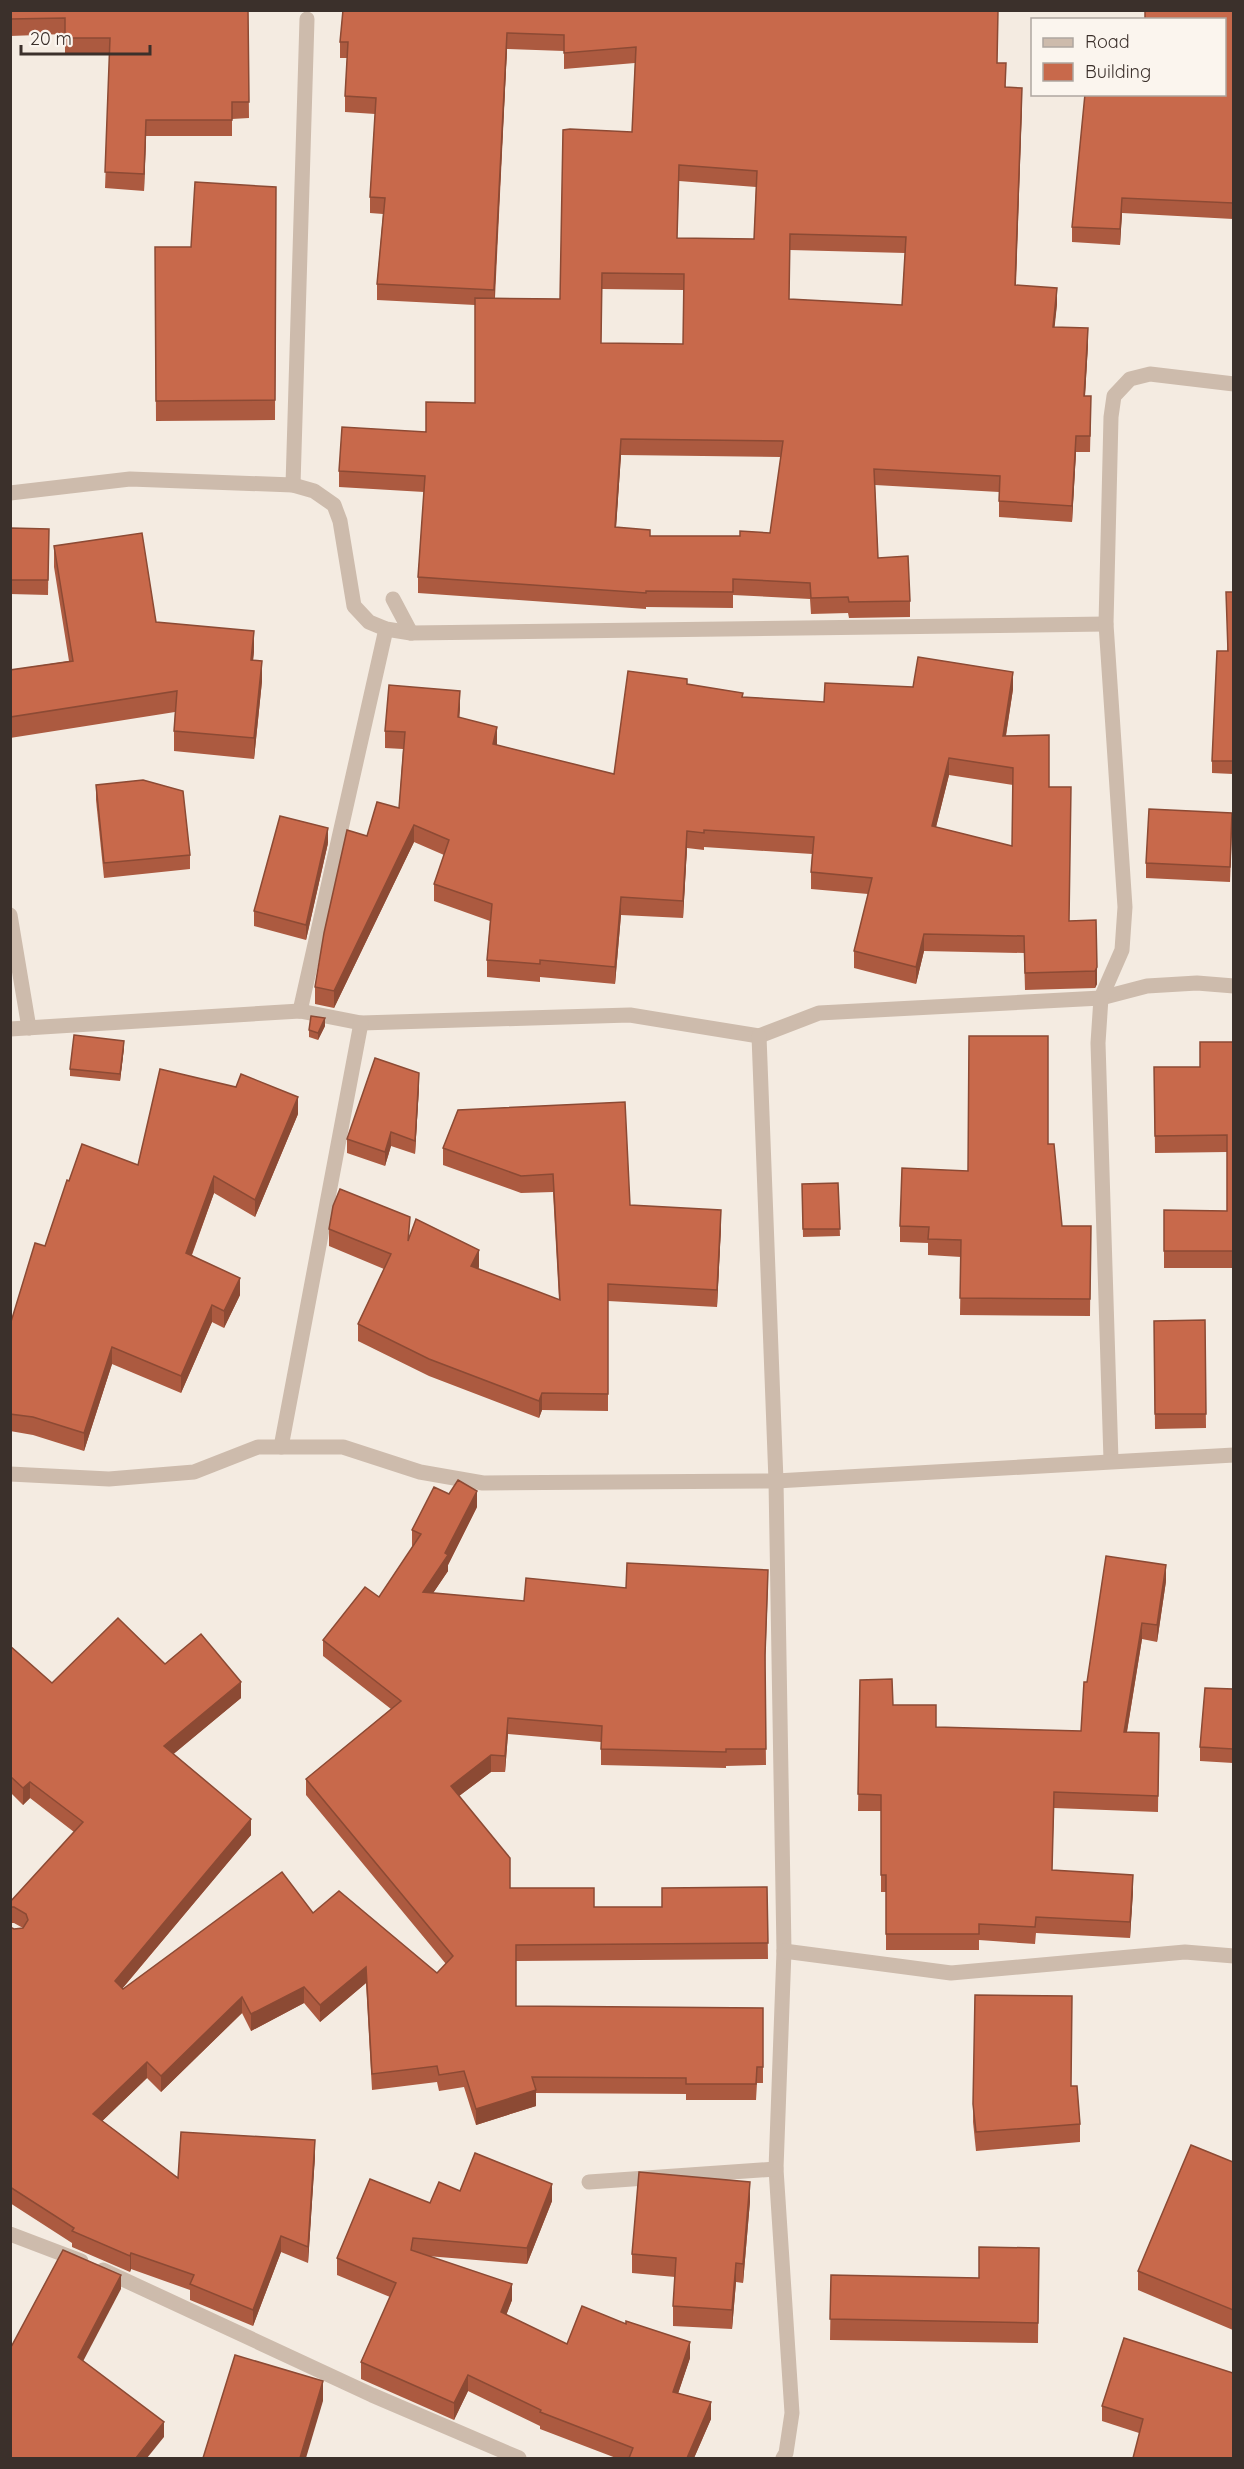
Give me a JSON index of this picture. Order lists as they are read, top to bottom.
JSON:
{
  "legend": ["Road", "Building"],
  "scale_bar": "20 m"
}
